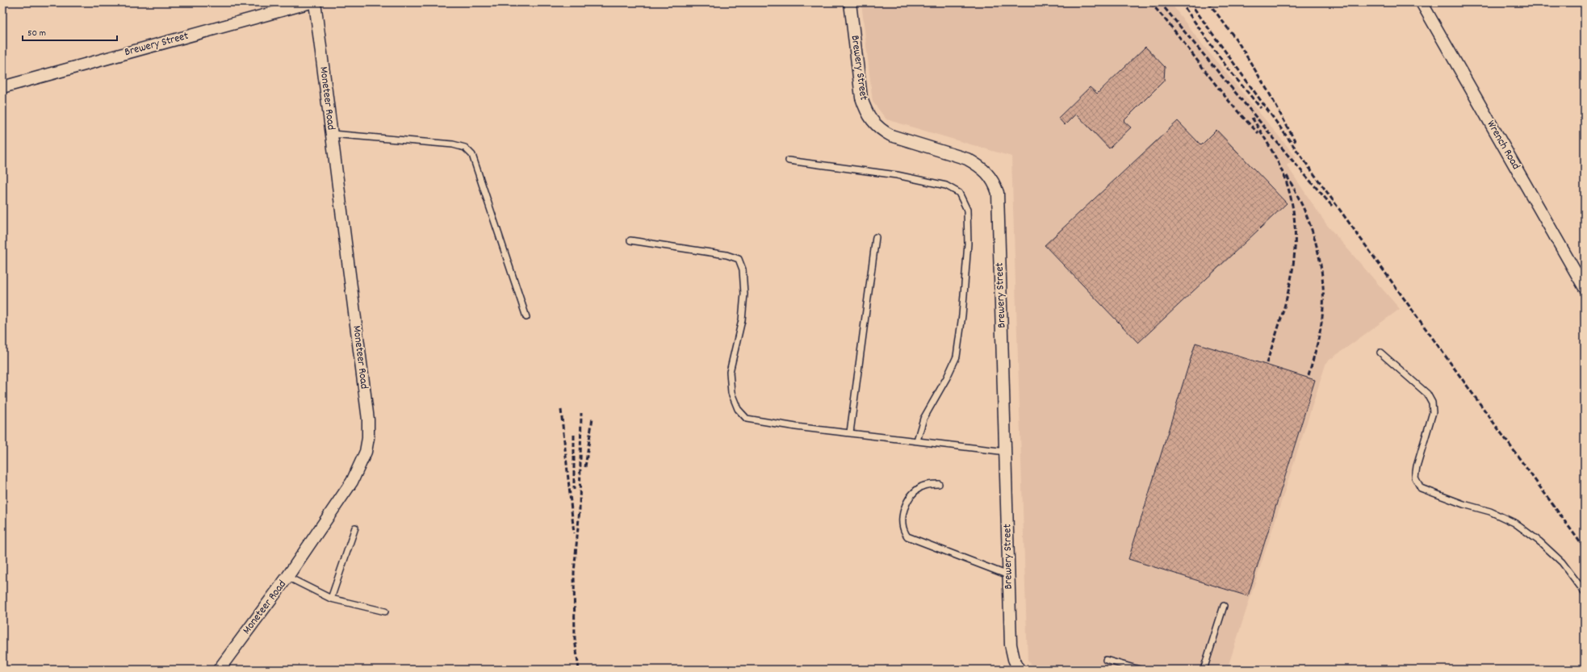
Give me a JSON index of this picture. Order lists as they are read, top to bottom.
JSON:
{
  "streets": {
    "street": ["Brewery Street", "Moneteer Road", "Wrench Road"]
  },
  "scale_bar": "50 m"
}
